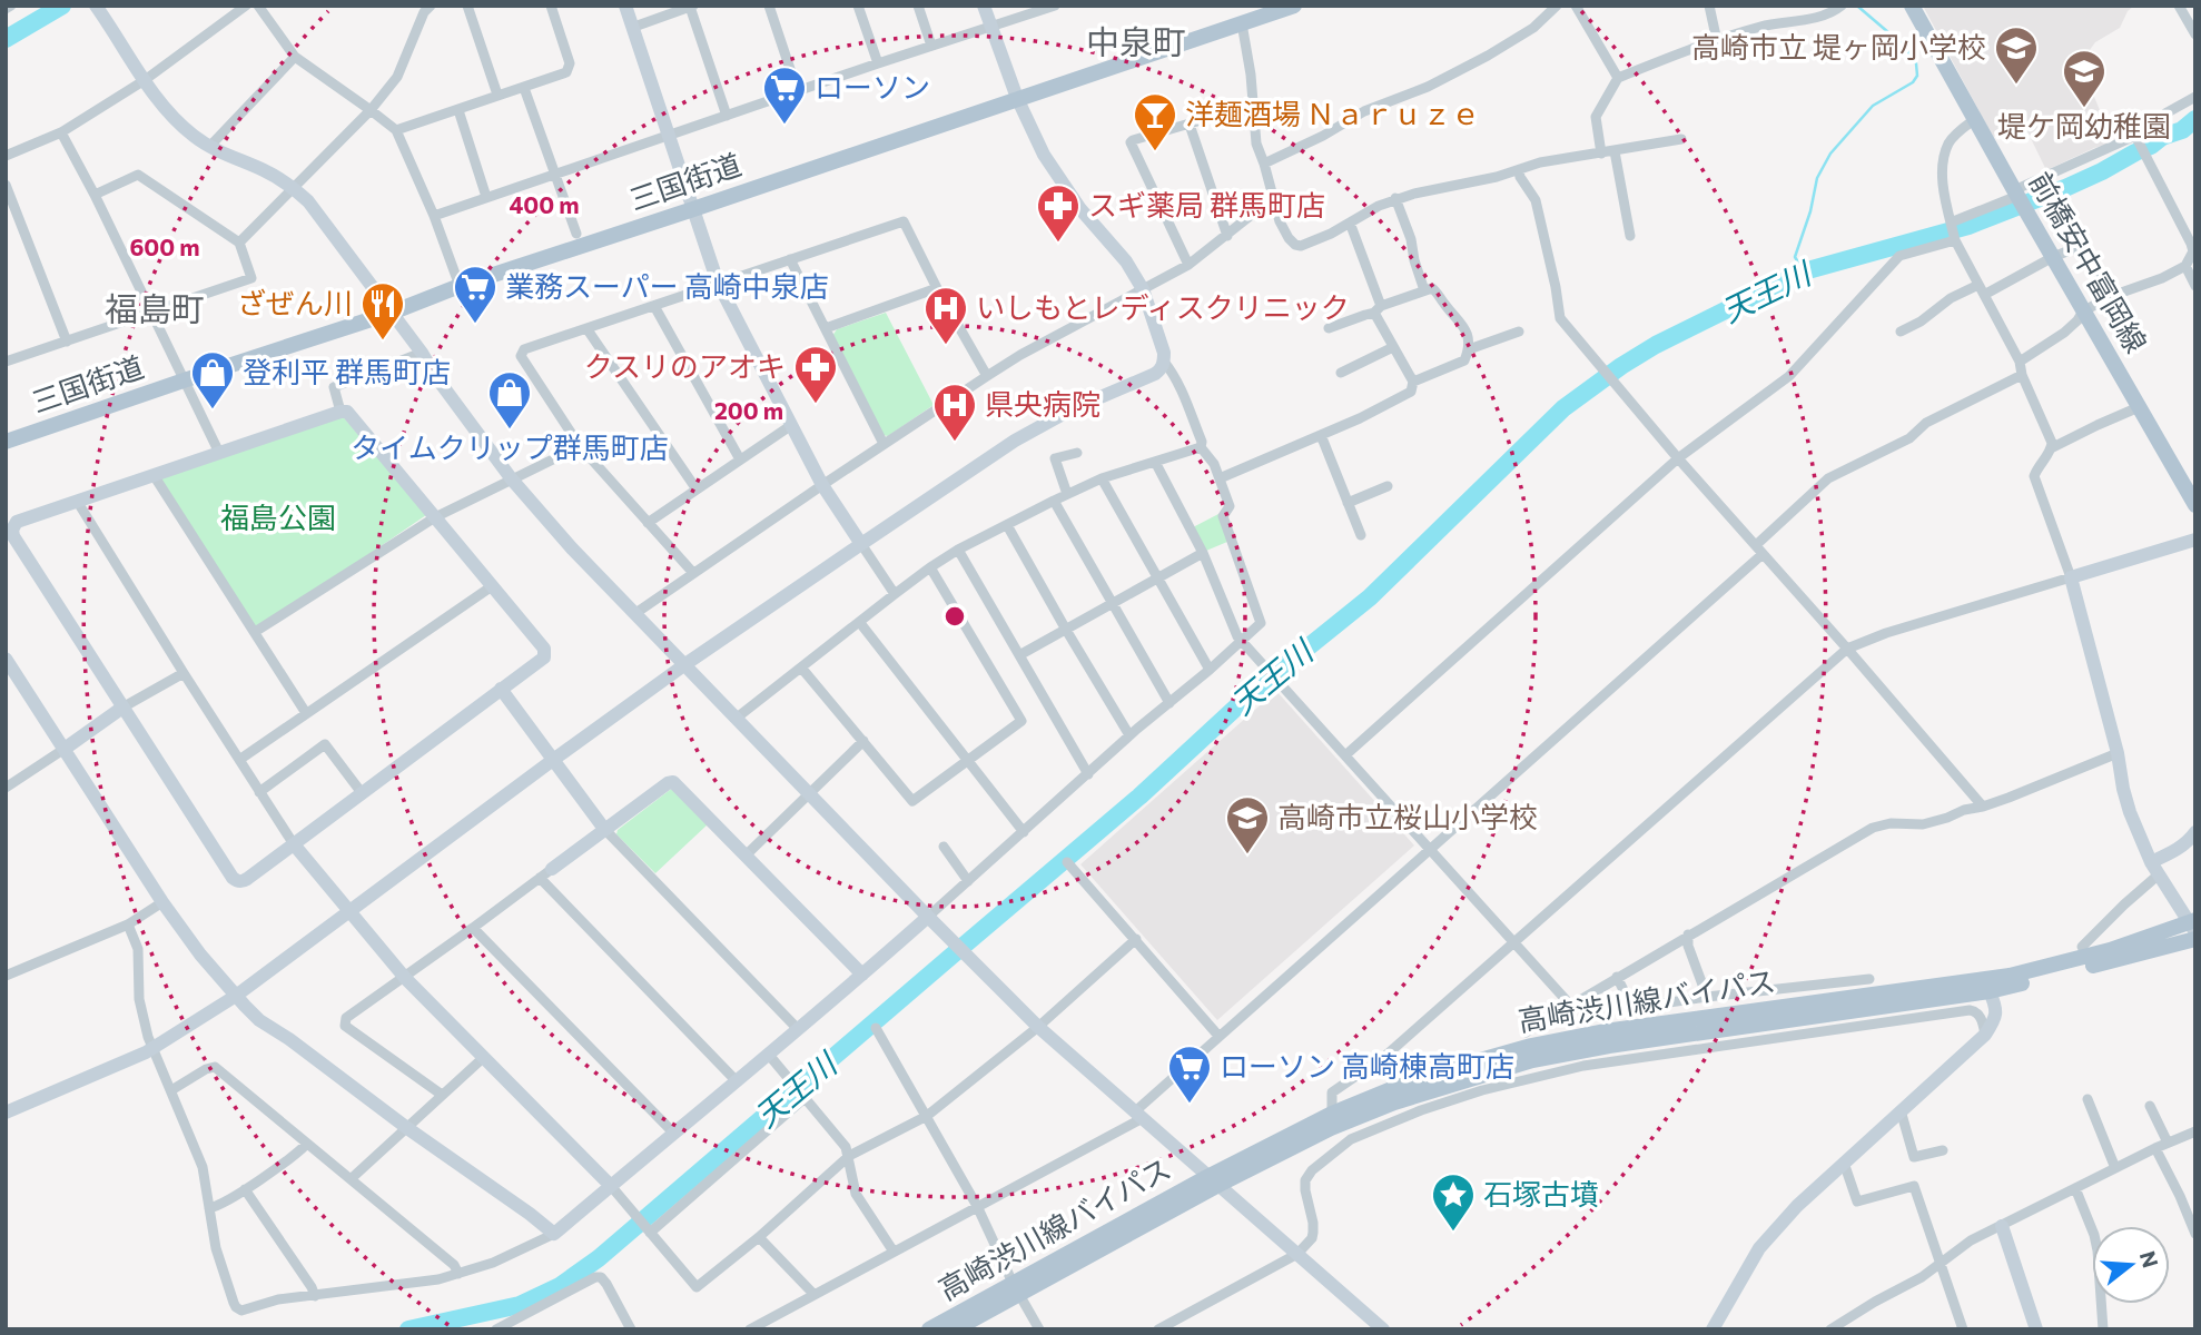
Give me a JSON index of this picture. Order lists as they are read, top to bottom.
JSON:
{
  "streets": {
    "main road": ["三国街道", "前橋安中富岡線", "高崎渋川線バイパス"]
  },
  "districts": ["中泉町", "福島町"],
  "water": ["天王川"],
  "parks": ["福島公園"],
  "places": {
    "school or university": ["高崎市立 堤ヶ岡小学校", "堤ケ岡幼稚園", "高崎市立桜山小学校"],
    "supermarket": ["ローソン", "業務スーパー 高崎中泉店", "ローソン 高崎棟高町店"],
    "bar": ["洋麺酒場 Ｎａｒｕｚｅ"],
    "pharmacy": ["スギ薬局 群馬町店", "クスリのアオキ"],
    "restaurant": ["ざぜん川"],
    "hospital": ["いしもとレディスクリニック", "県央病院"],
    "shop": ["登利平 群馬町店", "タイムクリップ群馬町店"],
    "place": ["石塚古墳"]
  },
  "north": "right",
  "rings": ["400 m", "600 m", "200 m"]
}
